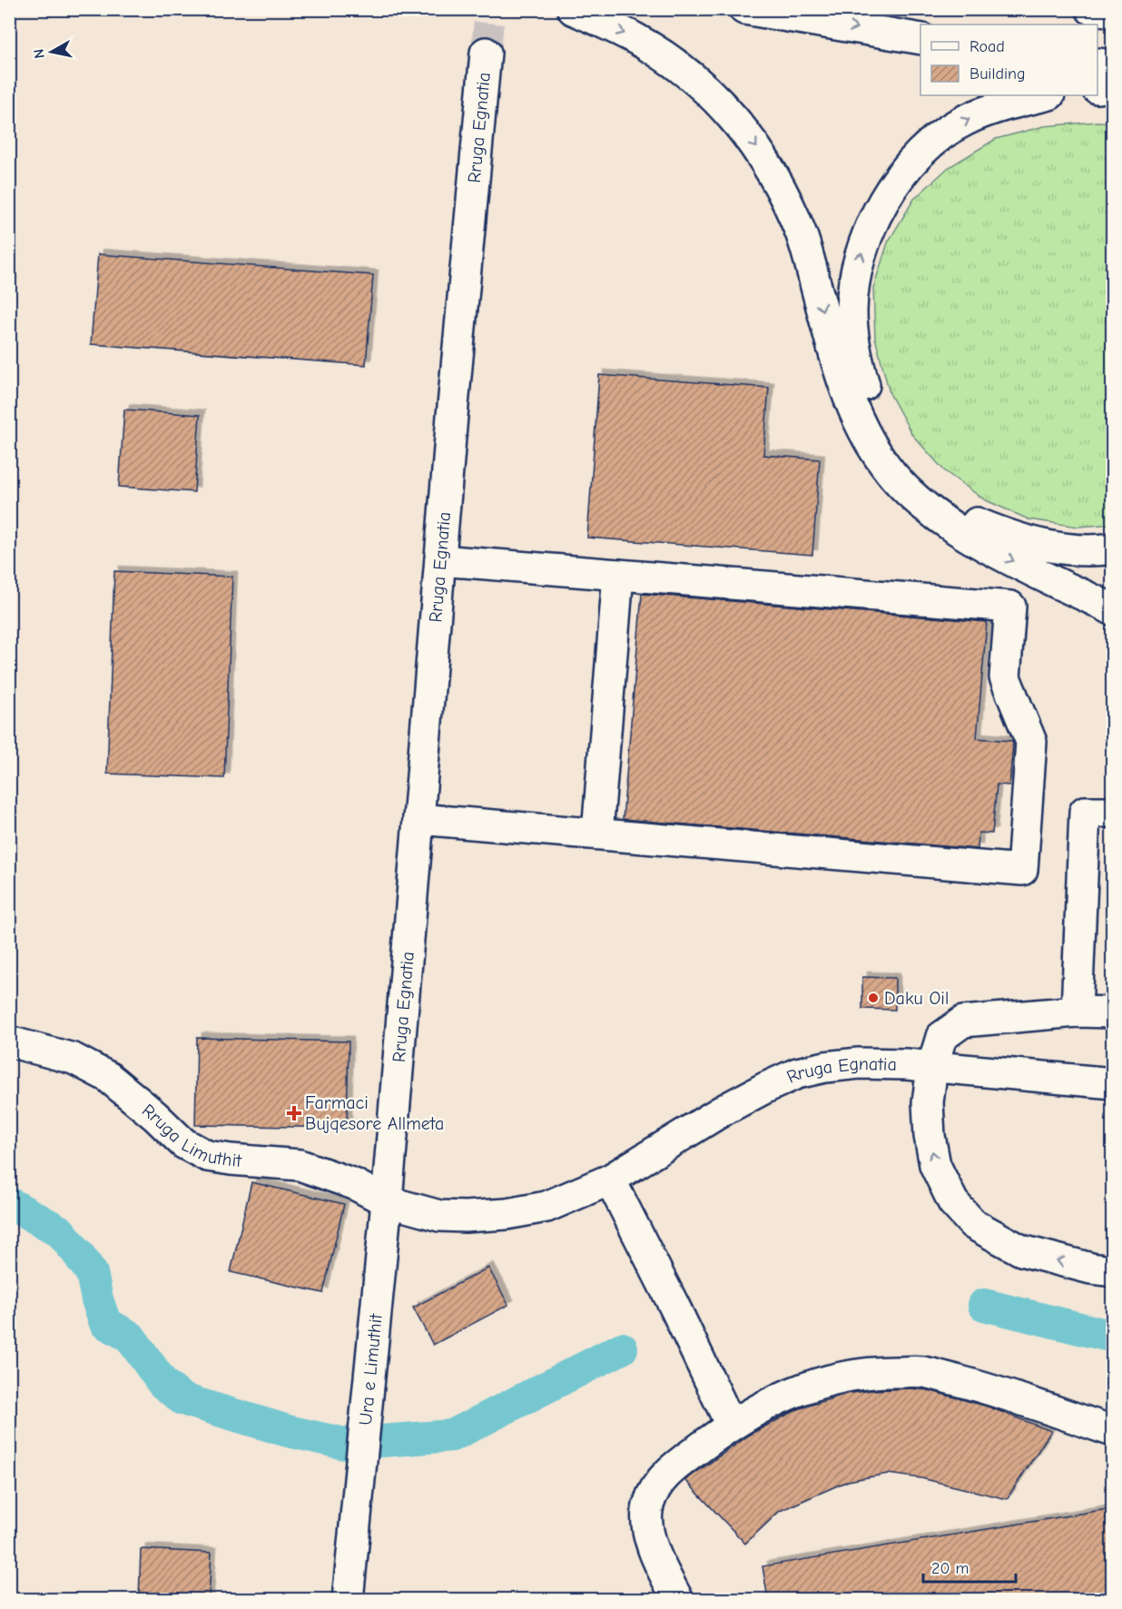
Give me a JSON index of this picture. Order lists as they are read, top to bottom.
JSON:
{
  "streets": {
    "main road": ["Rruga Egnatia", "Rruga Limuthit", "Ura e Limuthit"]
  },
  "crossings": [
    ["Rruga Egnatia", "Rruga Limuthit"],
    ["Rruga Egnatia", "Ura e Limuthit"],
    ["Rruga Limuthit", "Ura e Limuthit"]
  ],
  "places": {
    "other": ["Daku Oil"],
    "health": ["Farmaci Bujqesore Allmeta"]
  },
  "legend": ["Road", "Building"],
  "scale_bar": "20 m",
  "north": "left"
}
